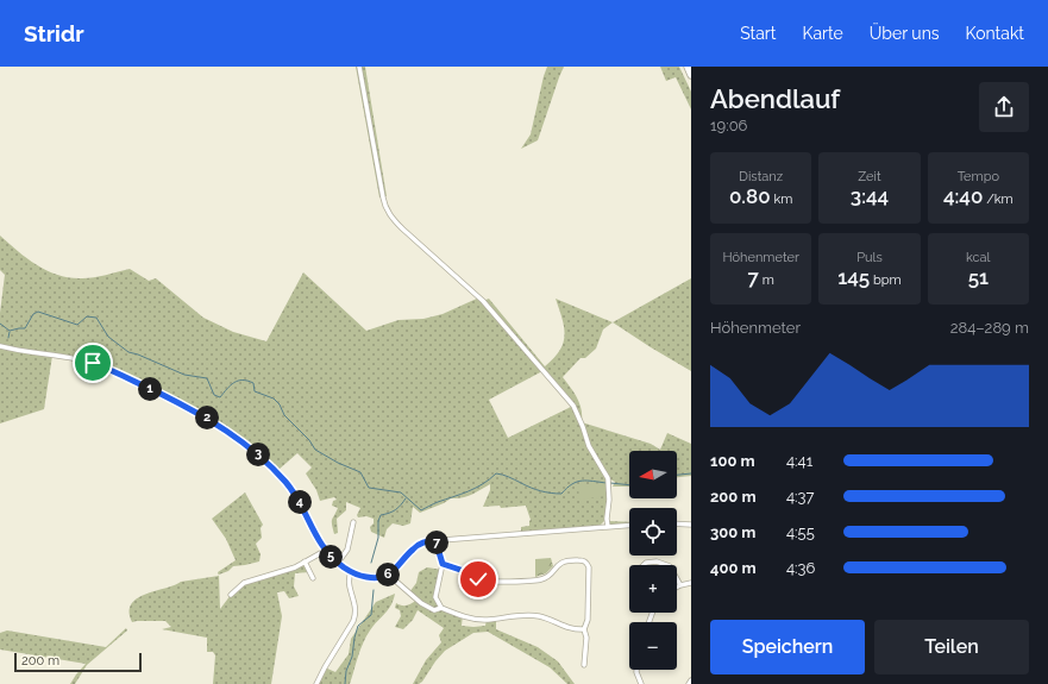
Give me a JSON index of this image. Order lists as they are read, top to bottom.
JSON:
{
  "scale_bar": "200 m",
  "north": "left",
  "page": {
    "header": "Stridr",
    "nav": [
      "Start",
      "Karte",
      "Über uns",
      "Kontakt"
    ],
    "heading": ["Abendlauf", "19:06"],
    "stats": [
      ["Distanz", "0.80 km"],
      ["Zeit", "3:44"],
      ["Tempo", "4:40 /km"],
      ["Höhenmeter", "7 m"],
      ["Puls", "145 bpm"],
      ["kcal", "51"]
    ],
    "chart": ["Höhenmeter", "284–289 m"],
    "pins": [
      "1",
      "2",
      "3",
      "4",
      "7",
      "5",
      "6"
    ],
    "list": [
      {
        "name": "100 m",
        "note": "4:41"
      },
      {
        "name": "200 m",
        "note": "4:37"
      },
      {
        "name": "300 m",
        "note": "4:55"
      },
      {
        "name": "400 m",
        "note": "4:36"
      }
    ],
    "map_buttons": ["+", "−"],
    "buttons": ["Speichern", "Teilen"],
    "scale": "200 m"
  }
}
